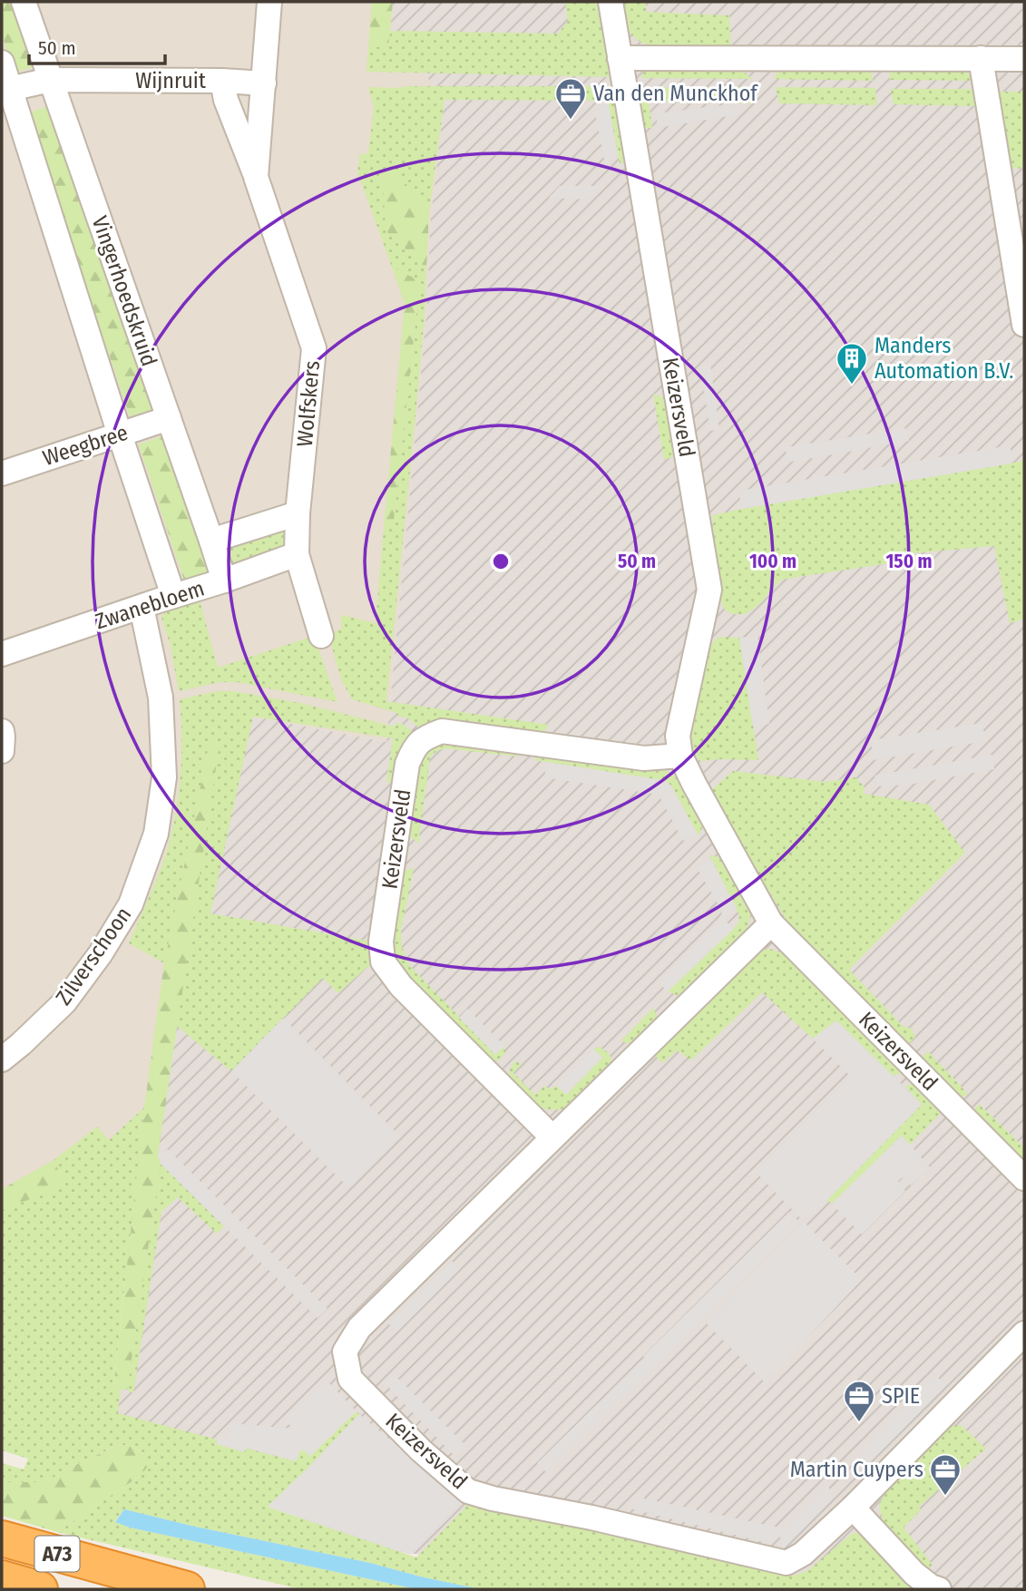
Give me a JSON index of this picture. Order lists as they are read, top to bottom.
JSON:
{
  "streets": {
    "highway": ["A73"],
    "street": [
      "Wijnruit",
      "Vingerhoedskruid",
      "Wolfskers",
      "Keizersveld",
      "Weegbree",
      "Zwanebloem",
      "Zilverschoon"
    ]
  },
  "crossings": [
    ["Wijnruit", "Vingerhoedskruid"],
    ["Wijnruit", "Wolfskers"],
    ["Vingerhoedskruid", "Weegbree"],
    ["Vingerhoedskruid", "Zwanebloem"],
    ["Wolfskers", "Zwanebloem"],
    ["Zwanebloem", "Zilverschoon"]
  ],
  "places": {
    "office": ["Van den Munckhof", "SPIE", "Martin Cuypers"],
    "building": ["Manders Automation B.V."]
  },
  "scale_bar": "50 m",
  "rings": ["50 m", "100 m", "150 m"]
}
